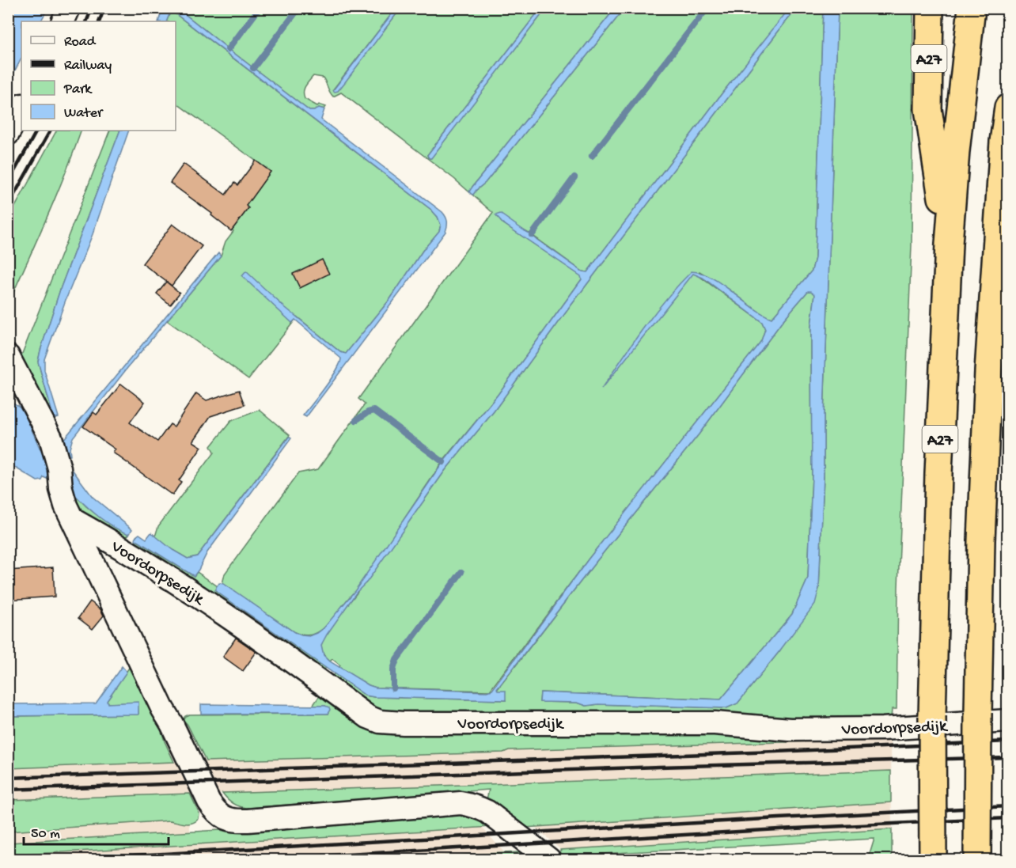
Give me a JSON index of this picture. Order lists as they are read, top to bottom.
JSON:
{
  "streets": {
    "highway": ["A27"],
    "street": ["Voordorpsedijk"]
  },
  "legend": [
    "Road",
    "Railway",
    "Park",
    "Water"
  ],
  "scale_bar": "50 m"
}
